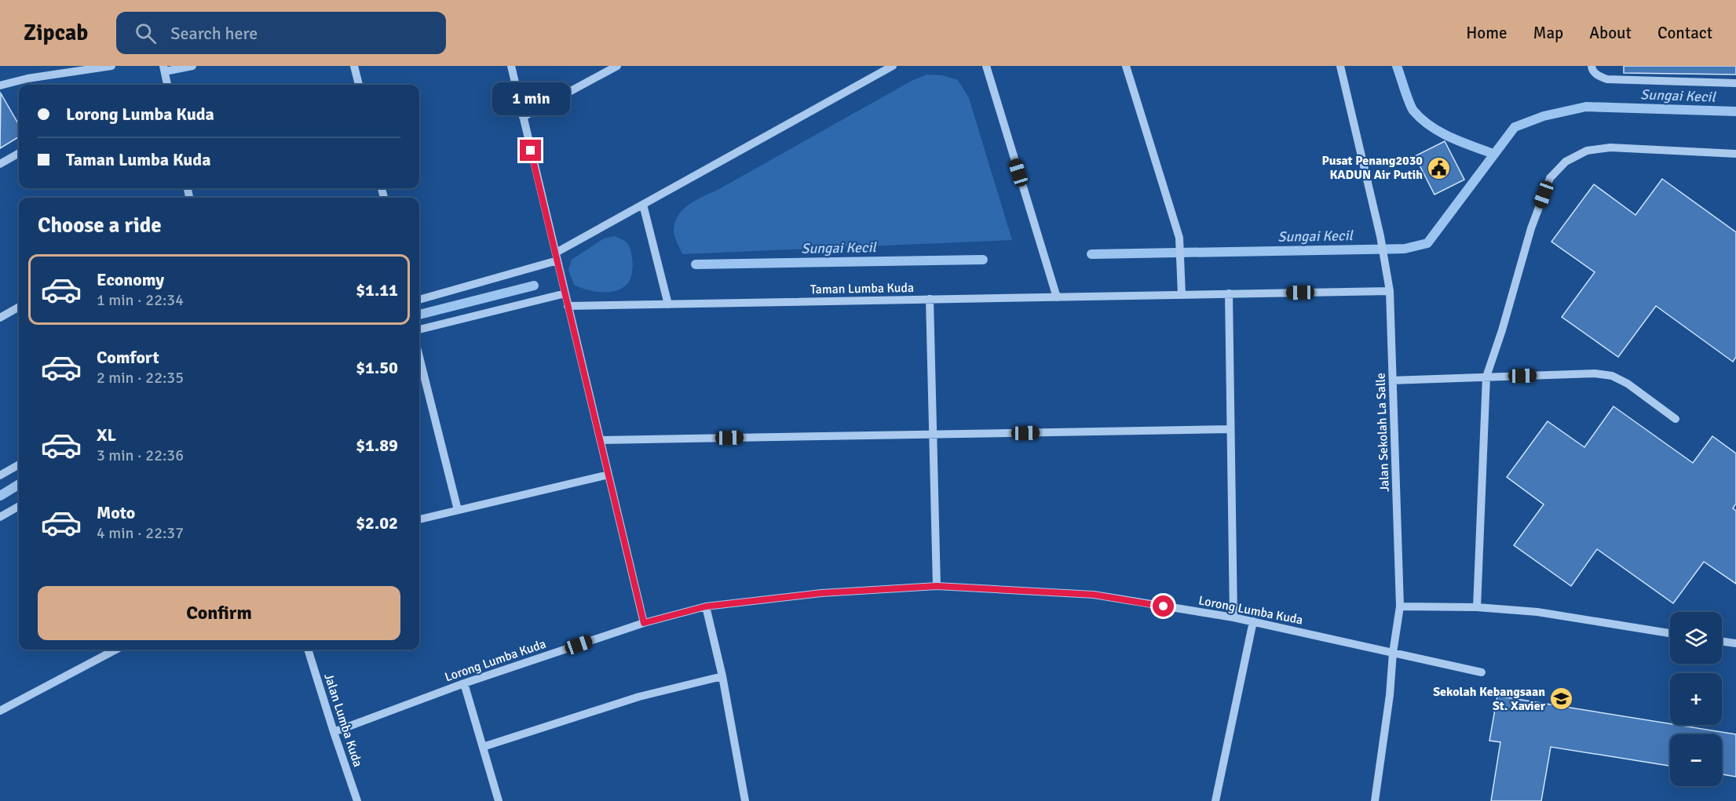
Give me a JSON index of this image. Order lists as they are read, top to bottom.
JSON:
{
  "streets": {
    "street": [
      "Taman Lumba Kuda",
      "Jalan Sekolah La Salle",
      "Lorong Lumba Kuda",
      "Jalan Lumba Kuda"
    ]
  },
  "crossings": [
    ["Taman Lumba Kuda", "Jalan Sekolah La Salle"],
    ["Jalan Sekolah La Salle", "Lorong Lumba Kuda"],
    ["Lorong Lumba Kuda", "Jalan Lumba Kuda"]
  ],
  "water": ["Sungai Kecil"],
  "places": {
    "public building": ["Pusat Penang2030 KADUN Air Putih"],
    "school or university": ["Sekolah Kebangsaan St. Xavier"]
  },
  "page": {
    "header": "Zipcab",
    "search": "Search here",
    "nav": [
      "Home",
      "Map",
      "About",
      "Contact"
    ],
    "bubble": "1 min",
    "banner": ["Lorong Lumba Kuda", "Taman Lumba Kuda"],
    "heading": "Choose a ride",
    "list": [
      {
        "name": "Economy",
        "note": "1 min · 22:34",
        "value": "$1.11"
      },
      {
        "name": "Comfort",
        "note": "2 min · 22:35",
        "value": "$1.50"
      },
      {
        "name": "XL",
        "note": "3 min · 22:36",
        "value": "$1.89"
      },
      {
        "name": "Moto",
        "note": "4 min · 22:37",
        "value": "$2.02"
      }
    ],
    "buttons": "Confirm",
    "map_buttons": ["+", "−"]
  }
}
